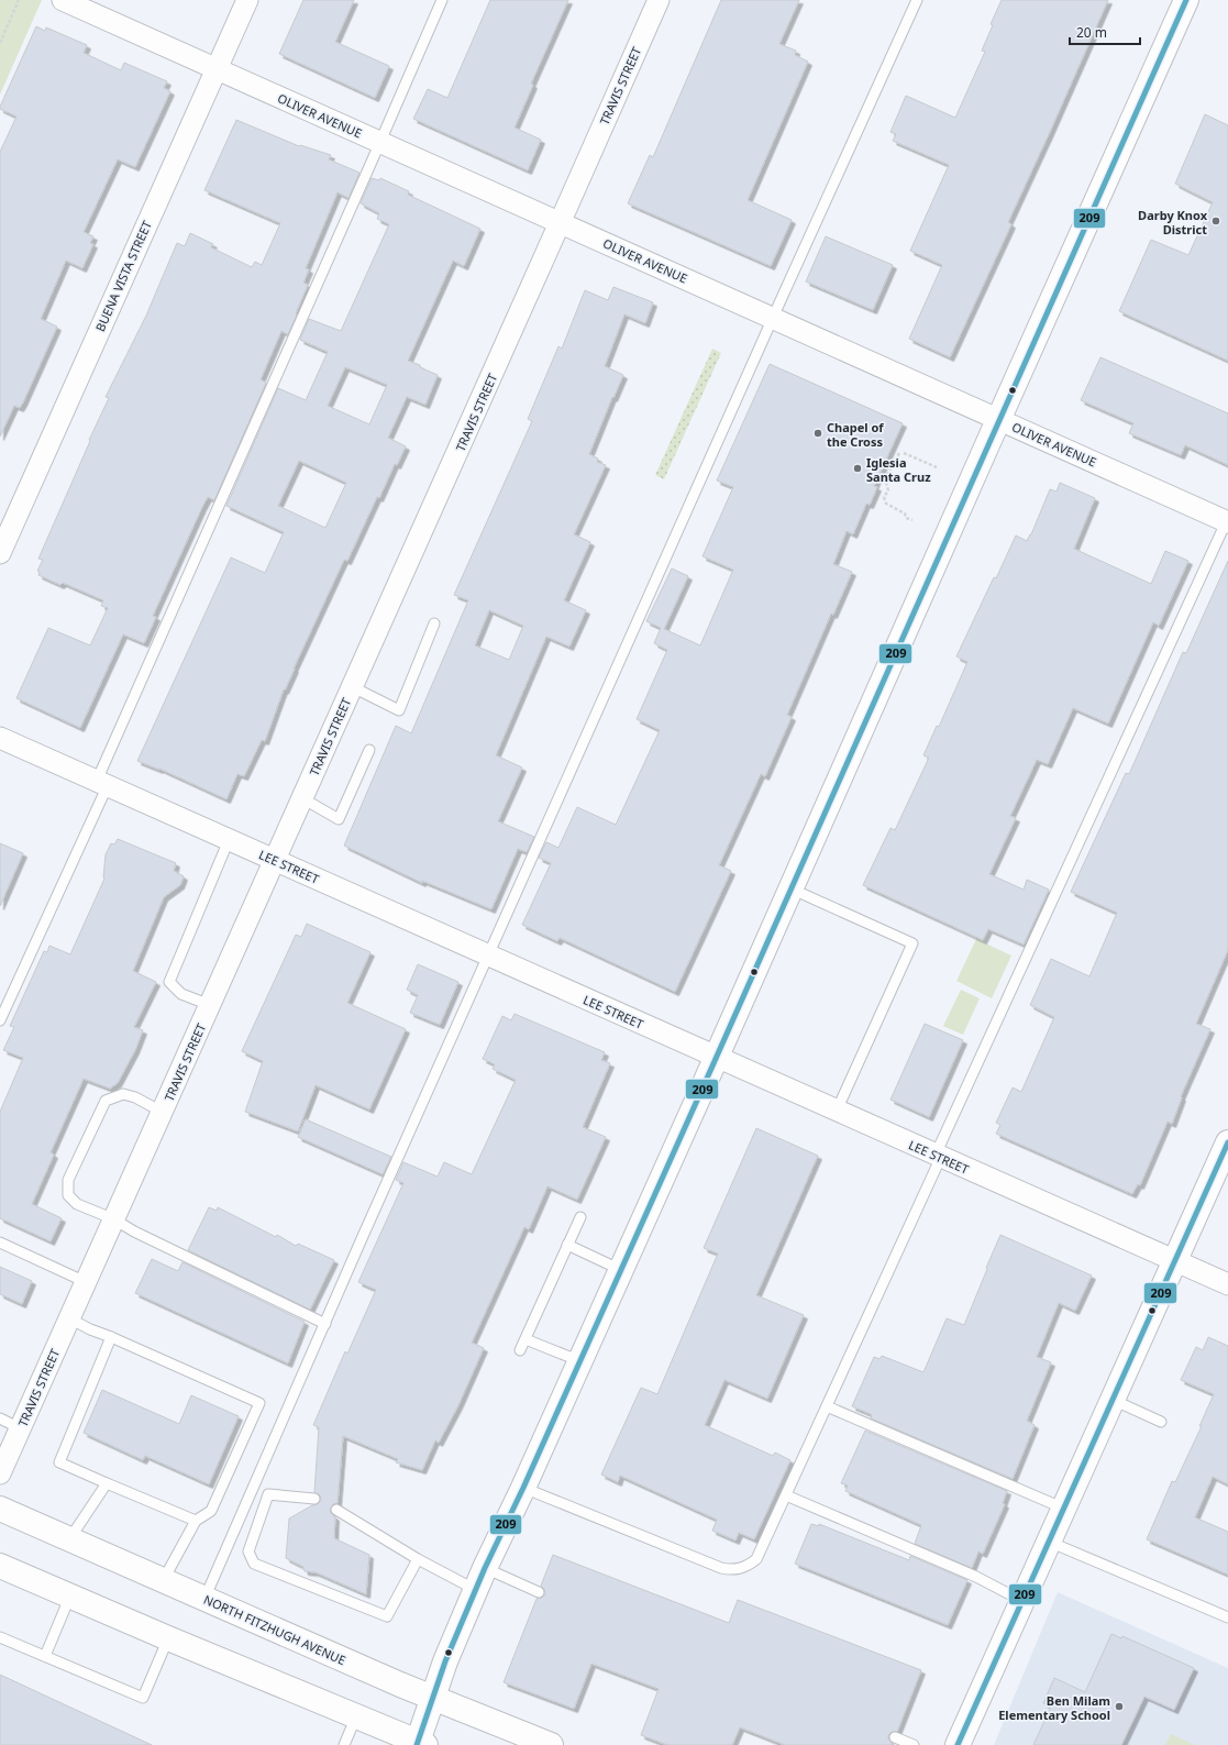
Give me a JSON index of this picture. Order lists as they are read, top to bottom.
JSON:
{
  "streets": {
    "street": [
      "TRAVIS STREET",
      "OLIVER AVENUE",
      "BUENA VISTA STREET",
      "LEE STREET",
      "NORTH FITZHUGH AVENUE"
    ]
  },
  "crossings": [
    ["TRAVIS STREET", "OLIVER AVENUE"],
    ["TRAVIS STREET", "LEE STREET"],
    ["OLIVER AVENUE", "BUENA VISTA STREET"]
  ],
  "places": [
    "Darby Knox District",
    "Chapel of the Cross",
    "Iglesia Santa Cruz",
    "Ben Milam Elementary School"
  ],
  "lines": ["transit line 209"],
  "scale_bar": "20 m"
}
